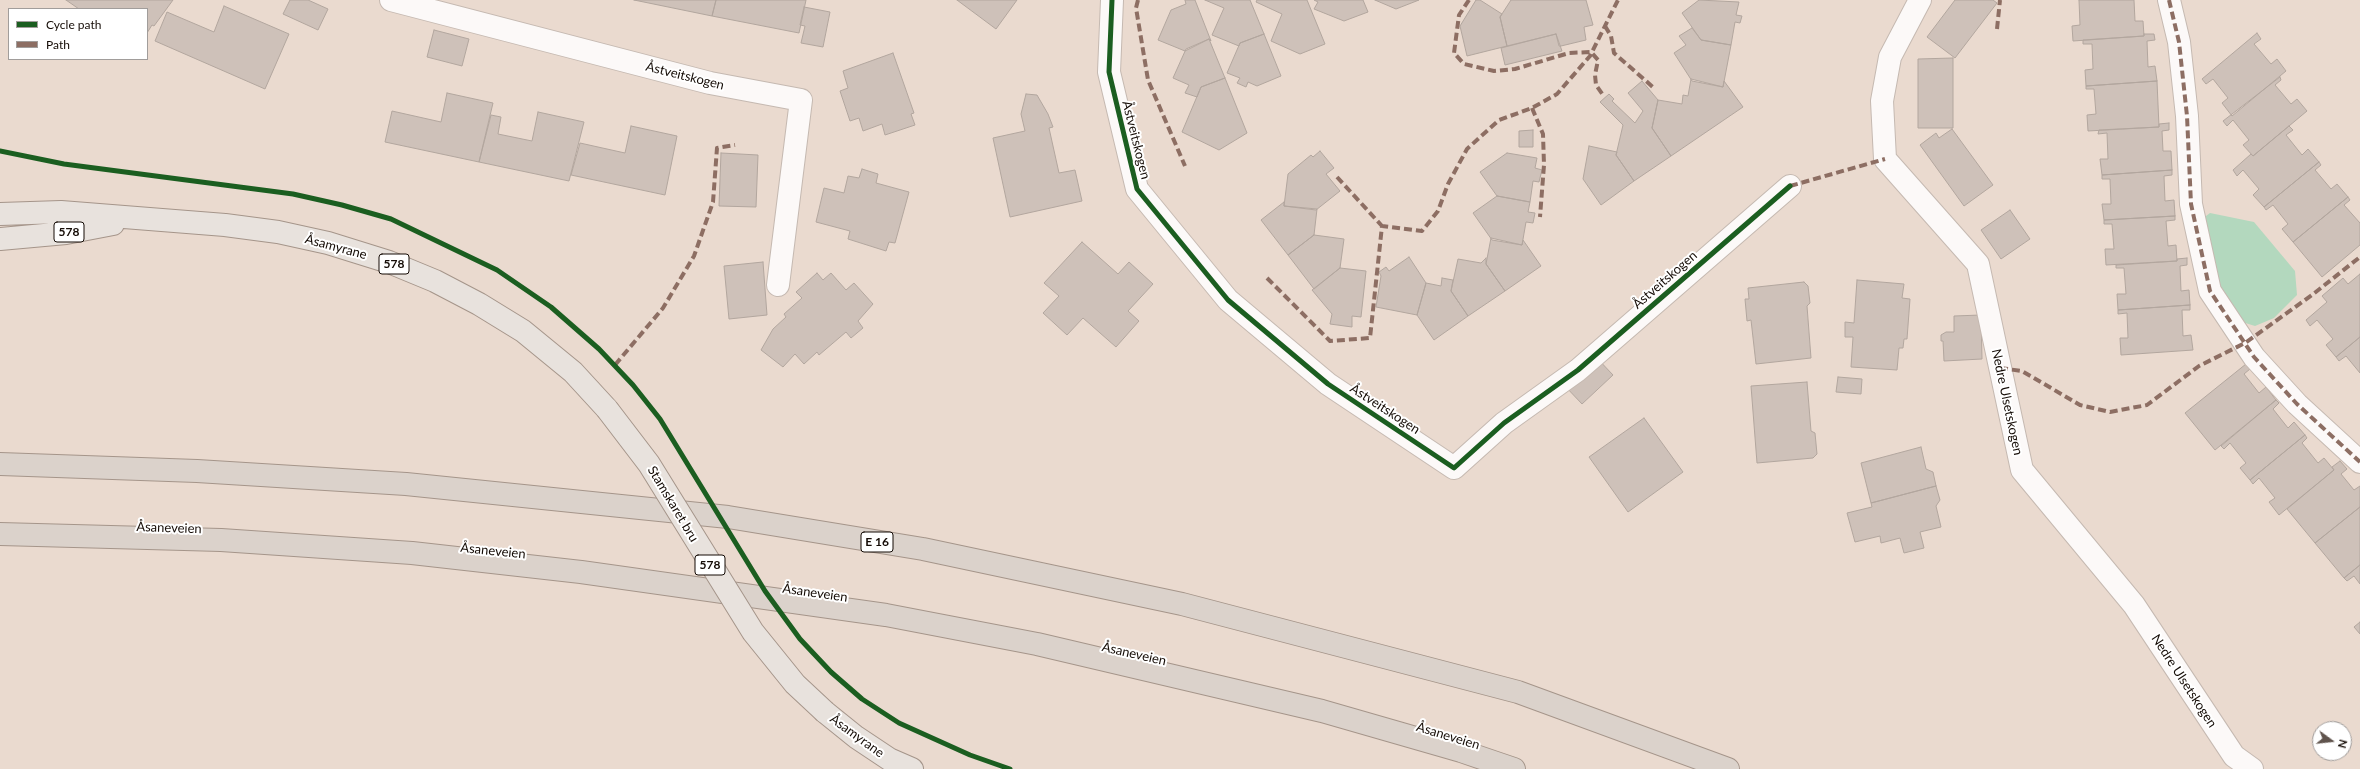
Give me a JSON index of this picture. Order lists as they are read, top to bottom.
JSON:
{
  "streets": {
    "highway": ["Åsaneveien", "E 16"],
    "main road": ["578", "Åsamyrane", "Stamskaret bru"],
    "street": ["Åstveitskogen", "Nedre Ulsetskogen"]
  },
  "crossings": [
    ["Åsamyrane", "Stamskaret bru"]
  ],
  "legend": ["Cycle path", "Path"],
  "north": "right"
}
